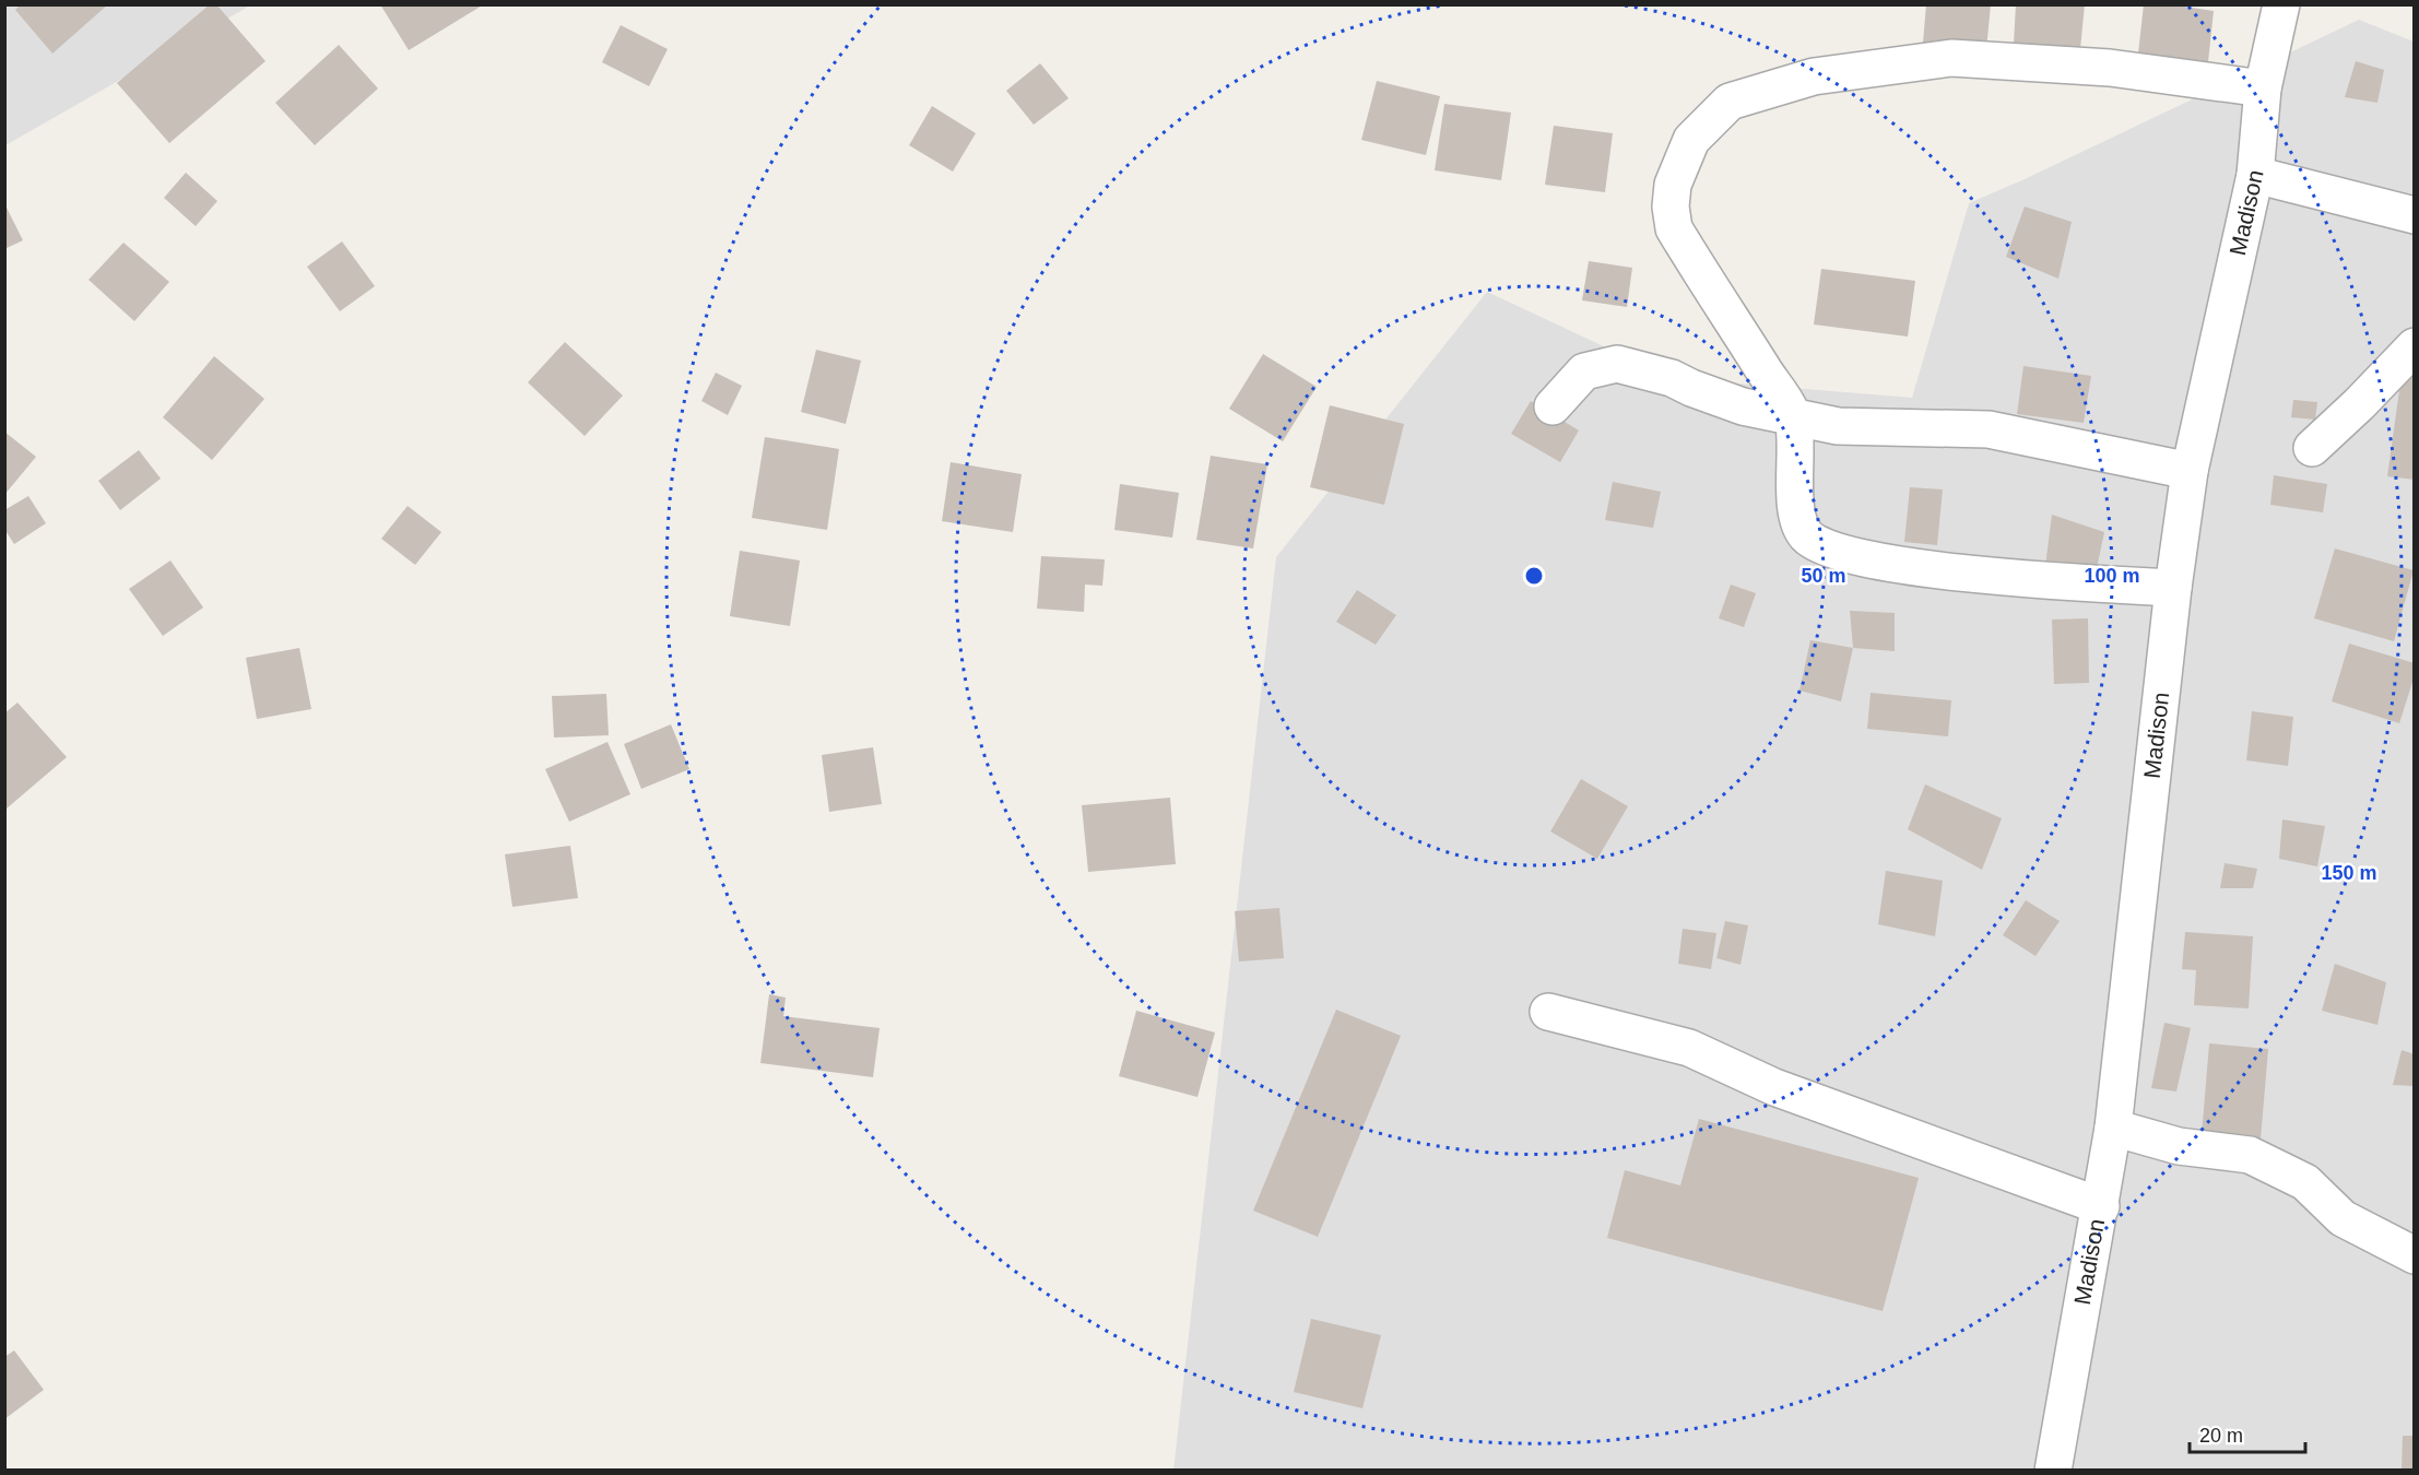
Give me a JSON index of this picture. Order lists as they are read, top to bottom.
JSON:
{
  "streets": {
    "street": ["Madison"]
  },
  "scale_bar": "20 m",
  "rings": ["50 m", "100 m", "150 m"]
}
